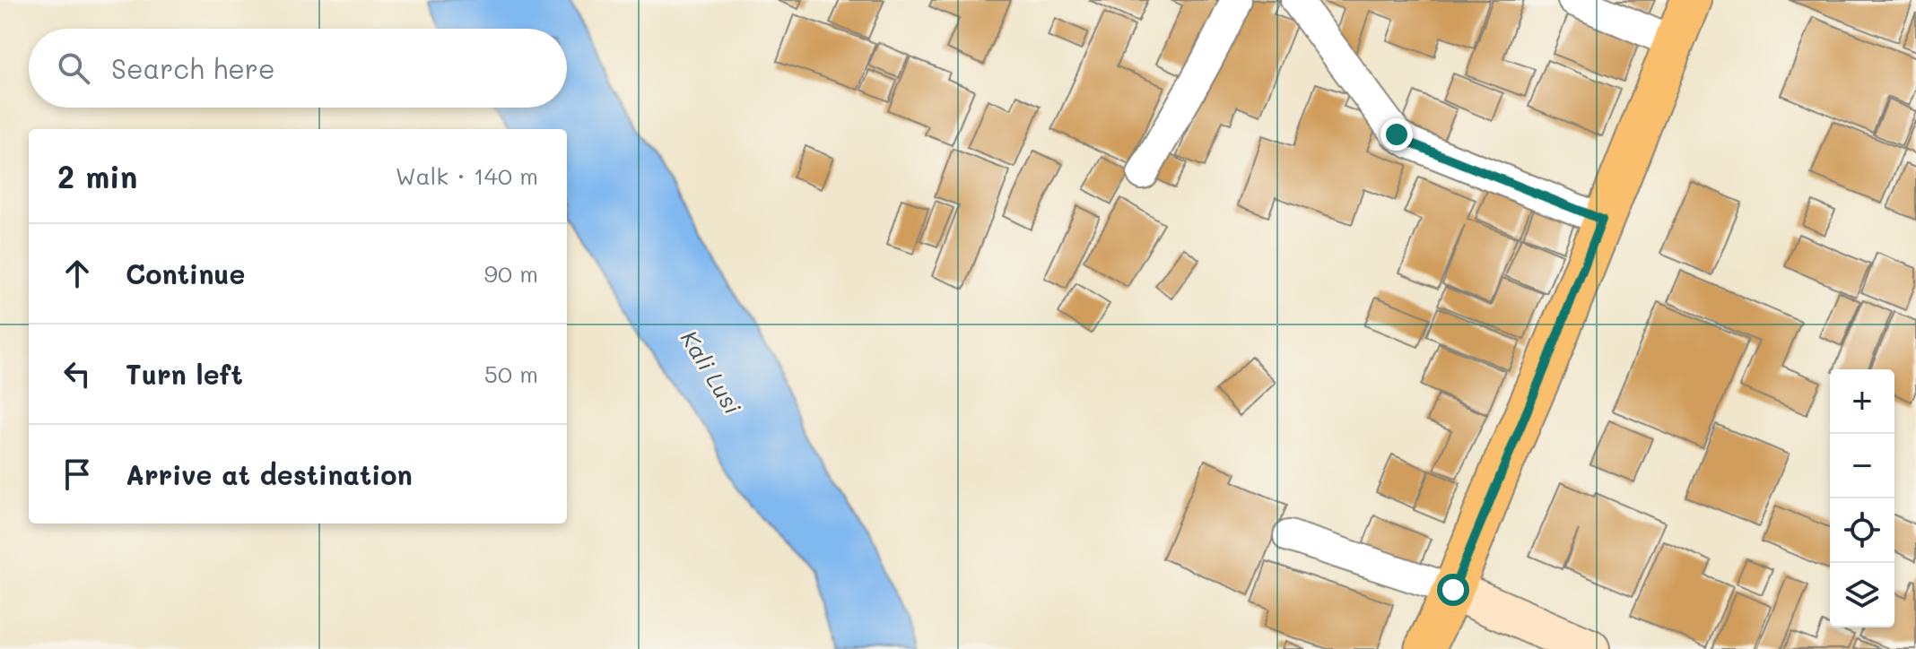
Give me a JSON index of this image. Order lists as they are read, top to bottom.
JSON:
{
  "water": ["Kali Lusi"],
  "page": {
    "search": "Search here",
    "heading": ["2 min", "Walk · 140 m"],
    "list": [
      ["Continue", "90 m"],
      ["Turn left", "50 m"],
      "Arrive at destination"
    ],
    "map_buttons": ["+", "−"]
  }
}
